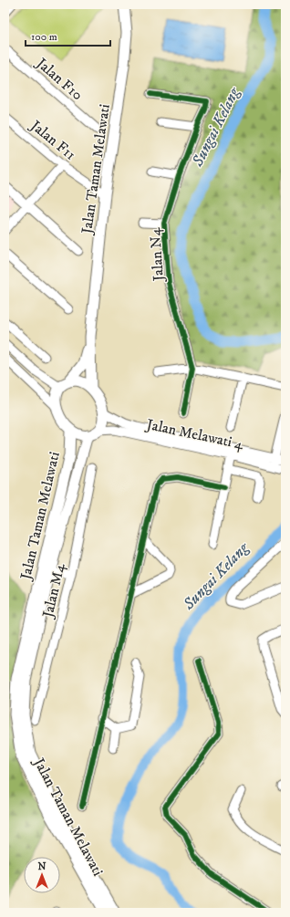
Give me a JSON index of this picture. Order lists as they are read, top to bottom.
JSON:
{
  "streets": {
    "main road": ["Jalan Taman Melawati"],
    "street": [
      "Jalan F10",
      "Jalan F11",
      "Jalan N4",
      "Jalan Melawati 4",
      "Jalan M4"
    ]
  },
  "crossings": [
    ["Jalan F11", "Jalan Taman Melawati"],
    ["Jalan Taman Melawati", "Jalan Melawati 4"]
  ],
  "water": ["Sungai Kelang"],
  "scale_bar": "100 m",
  "north": "top"
}
